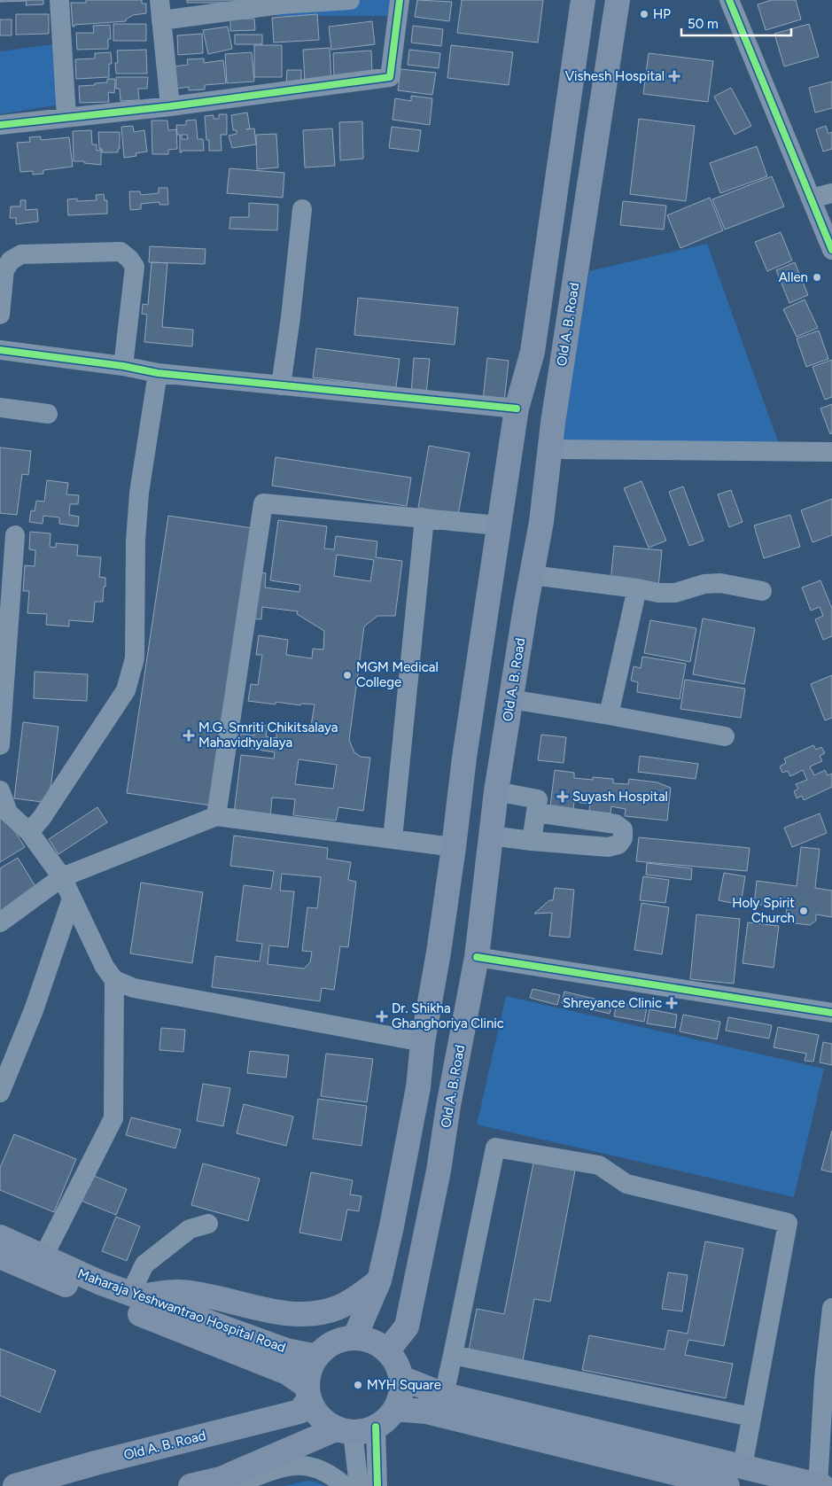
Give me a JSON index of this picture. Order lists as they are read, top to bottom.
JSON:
{
  "streets": {
    "main road": ["Old A. B. Road", "Maharaja Yeshwantrao Hospital Road"]
  },
  "crossings": [
    ["Old A. B. Road", "Maharaja Yeshwantrao Hospital Road"]
  ],
  "places": {
    "other": [
      "HP",
      "Allen",
      "MGM Medical College",
      "Holy Spirit Church",
      "MYH Square"
    ],
    "health": [
      "Vishesh Hospital",
      "M.G. Smriti Chikitsalaya Mahavidhyalaya",
      "Suyash Hospital",
      "Shreyance Clinic",
      "Dr. Shikha Ghanghoriya Clinic"
    ]
  },
  "scale_bar": "50 m"
}
